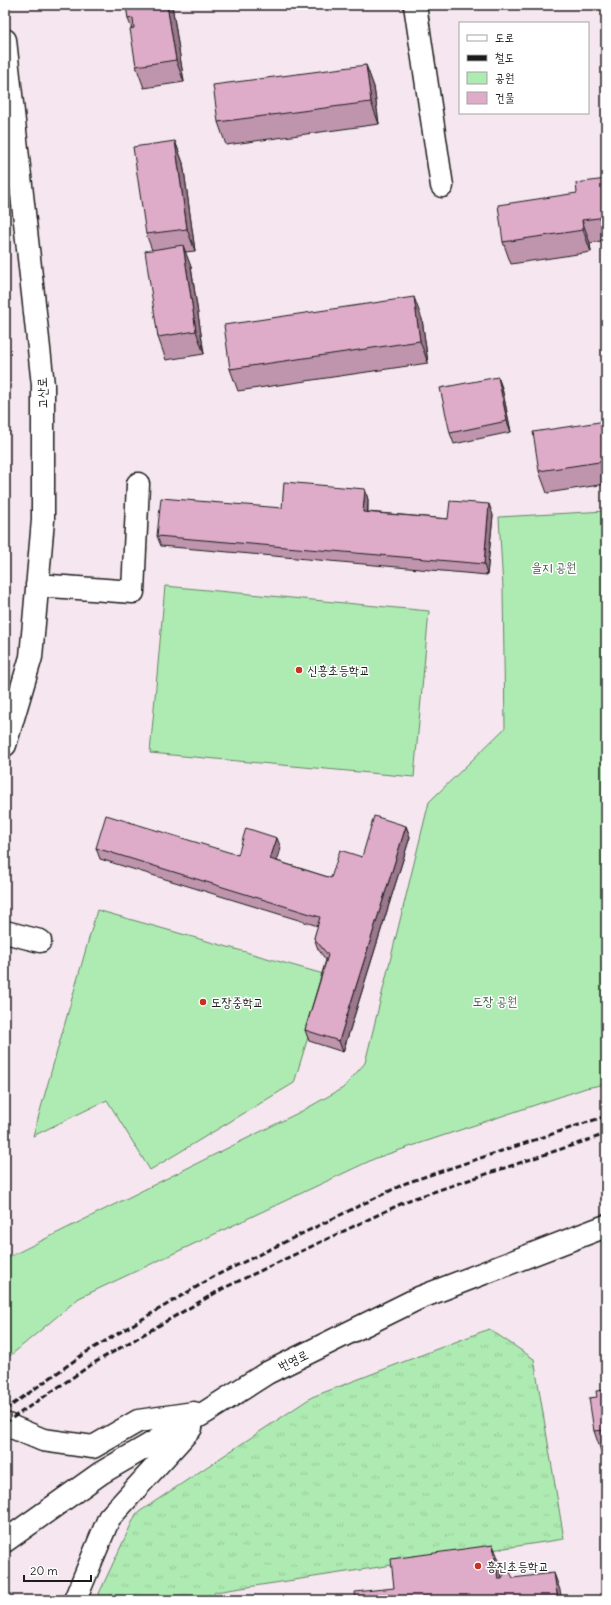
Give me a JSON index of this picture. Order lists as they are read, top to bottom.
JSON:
{
  "streets": {
    "street": ["고산로", "번영로"]
  },
  "parks": ["을지 공원", "도장 공원"],
  "places": ["신흥초등학교", "도장중학교", "흥진초등학교"],
  "legend": [
    "도로",
    "철도",
    "공원",
    "건물"
  ],
  "scale_bar": "20 m"
}
